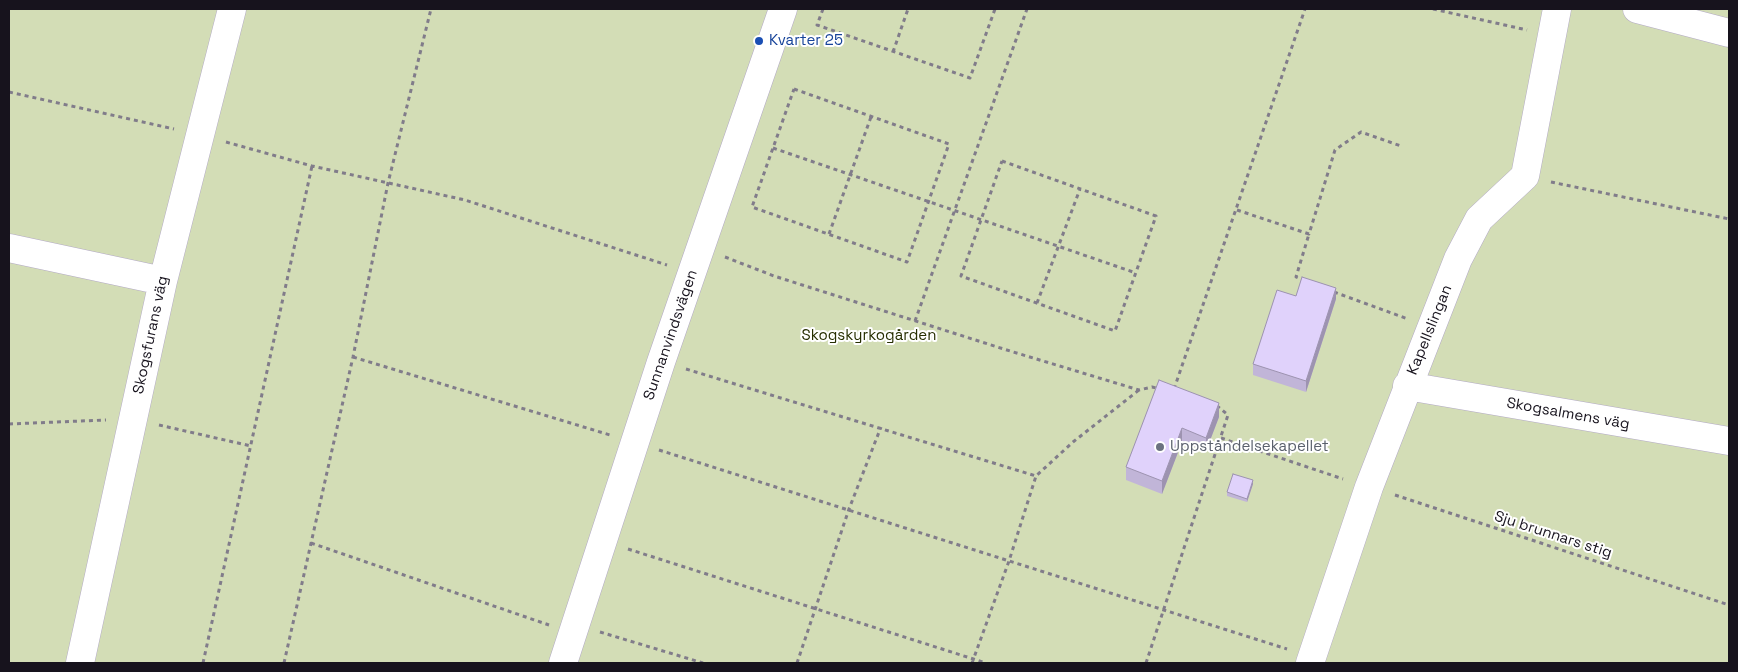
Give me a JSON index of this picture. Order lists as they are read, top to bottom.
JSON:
{
  "streets": {
    "street": [
      "Kapellslingan",
      "Skogsfurans väg",
      "Sunnanvindsvägen",
      "Skogsalmens väg"
    ],
    "path": ["Sju brunnars stig"]
  },
  "crossings": [
    ["Kapellslingan", "Skogsalmens väg"],
    ["Kapellslingan", "Sju brunnars stig"]
  ],
  "parks": ["Skogskyrkogården"],
  "places": ["Kvarter 25", "Uppståndelsekapellet"]
}
